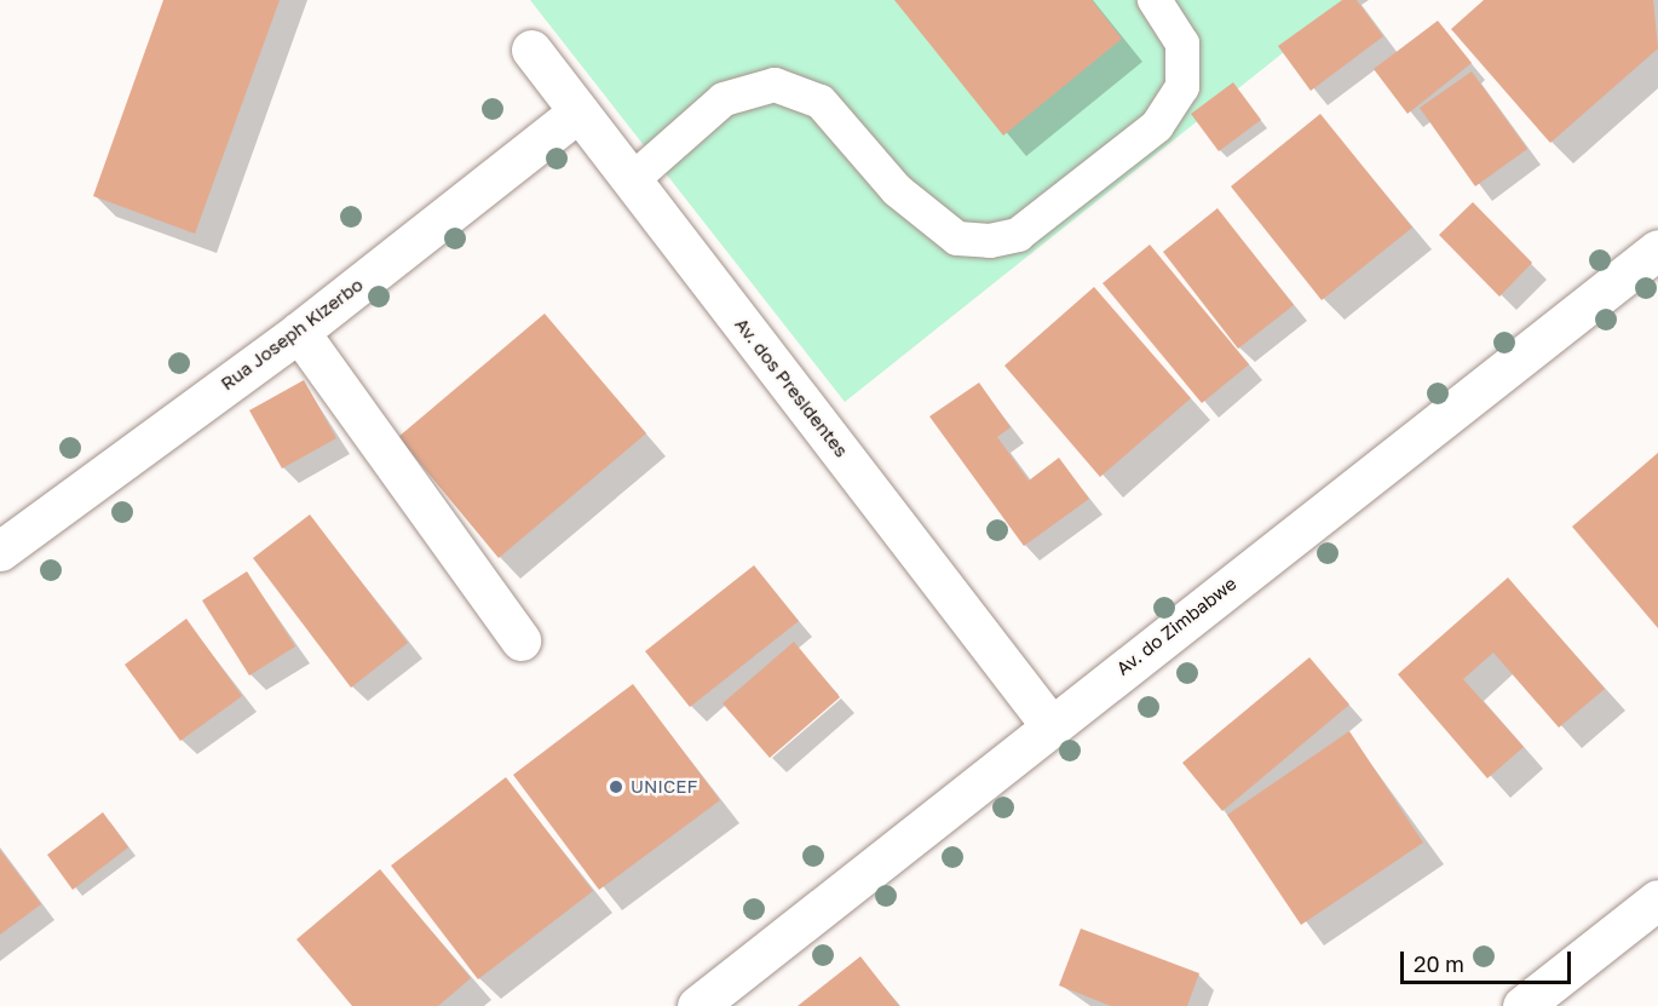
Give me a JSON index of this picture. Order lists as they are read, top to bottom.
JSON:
{
  "streets": {
    "street": ["Rua Joseph Kizerbo", "Av. dos Presidentes", "Av. do Zimbabwe"]
  },
  "crossings": [
    ["Rua Joseph Kizerbo", "Av. dos Presidentes"],
    ["Av. dos Presidentes", "Av. do Zimbabwe"]
  ],
  "places": ["UNICEF"],
  "scale_bar": "20 m"
}
